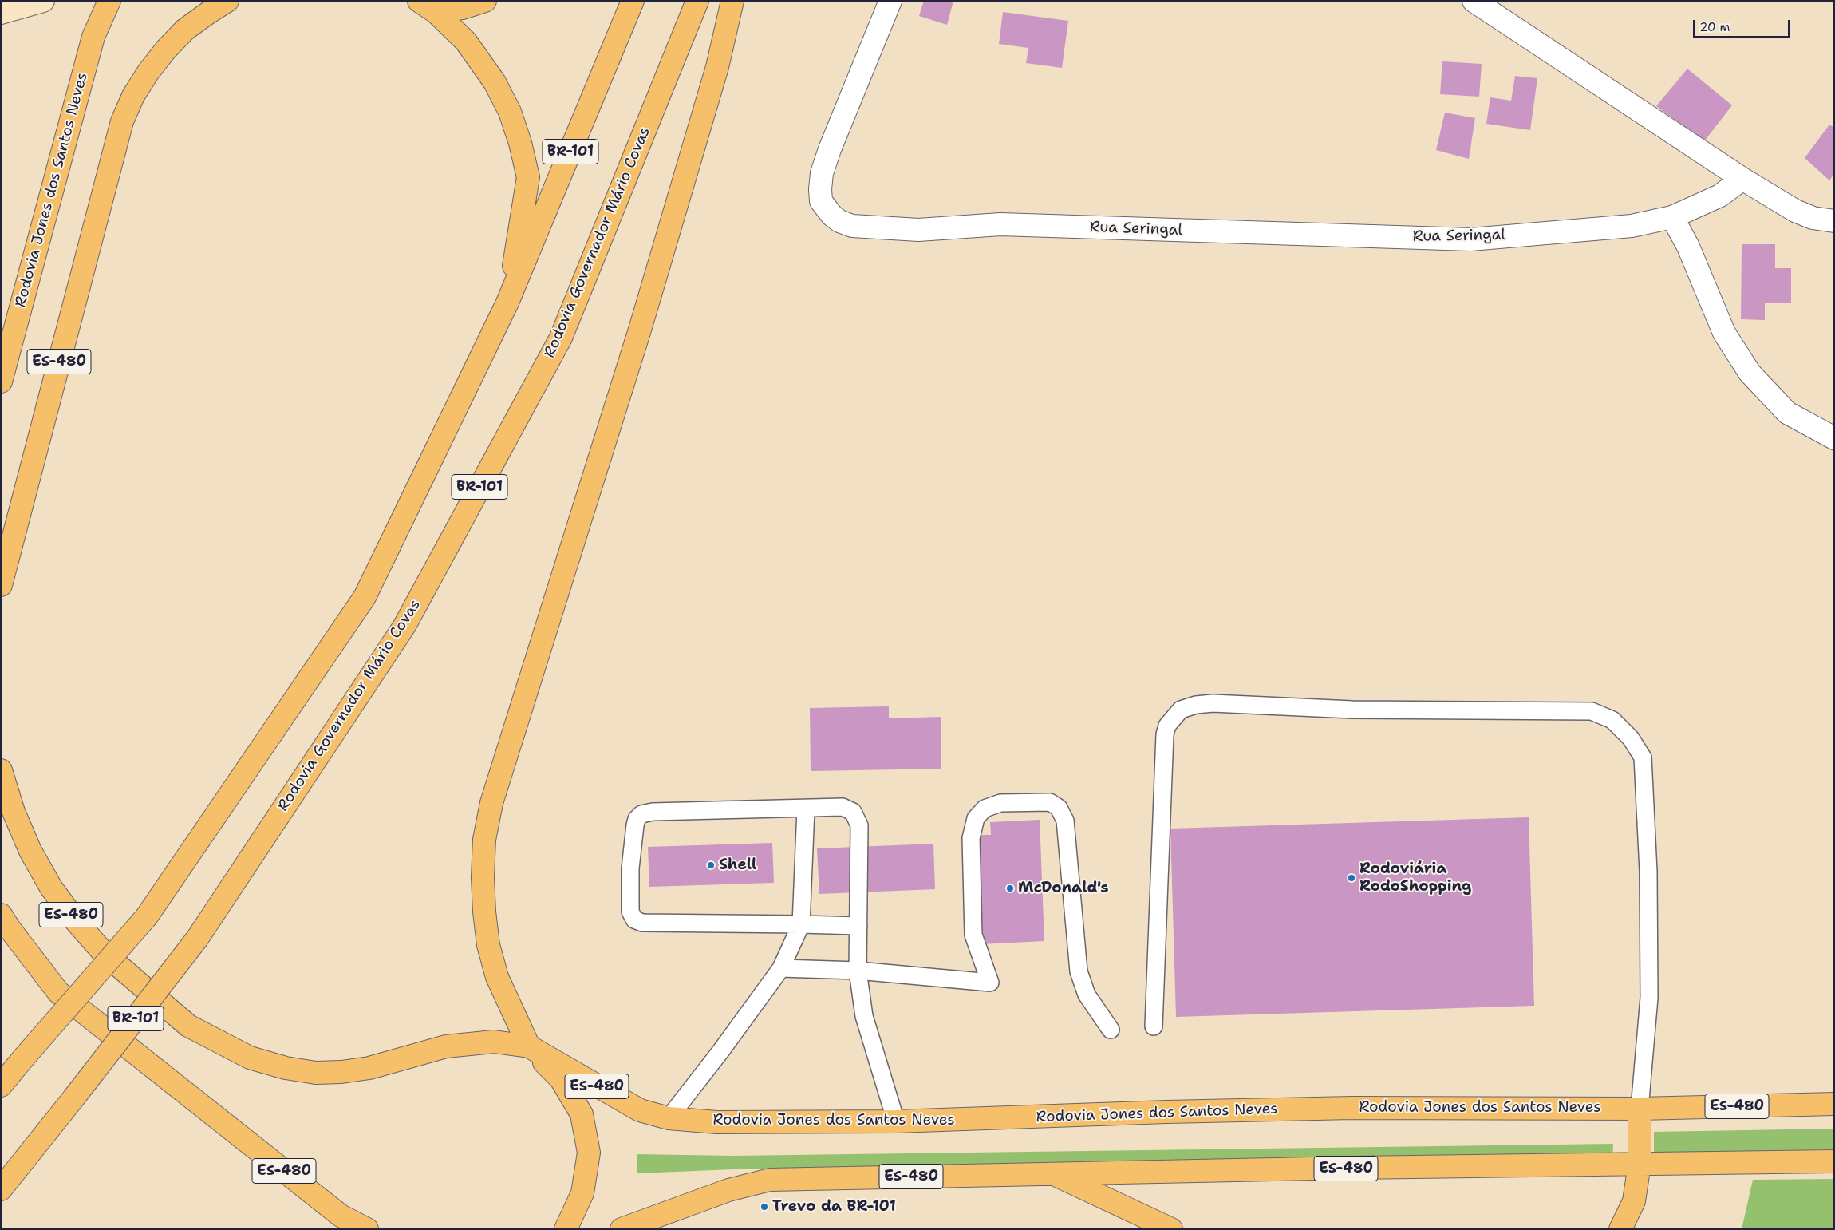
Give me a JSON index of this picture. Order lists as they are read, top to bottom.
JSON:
{
  "streets": {
    "main road": [
      "BR-101",
      "Rodovia Jones dos Santos Neves",
      "Rodovia Governador Mário Covas",
      "ES-480"
    ],
    "street": ["Rua Seringal"]
  },
  "places": [
    "Shell",
    "Rodoviária RodoShopping",
    "McDonald's",
    "Trevo da BR-101"
  ],
  "scale_bar": "20 m"
}
